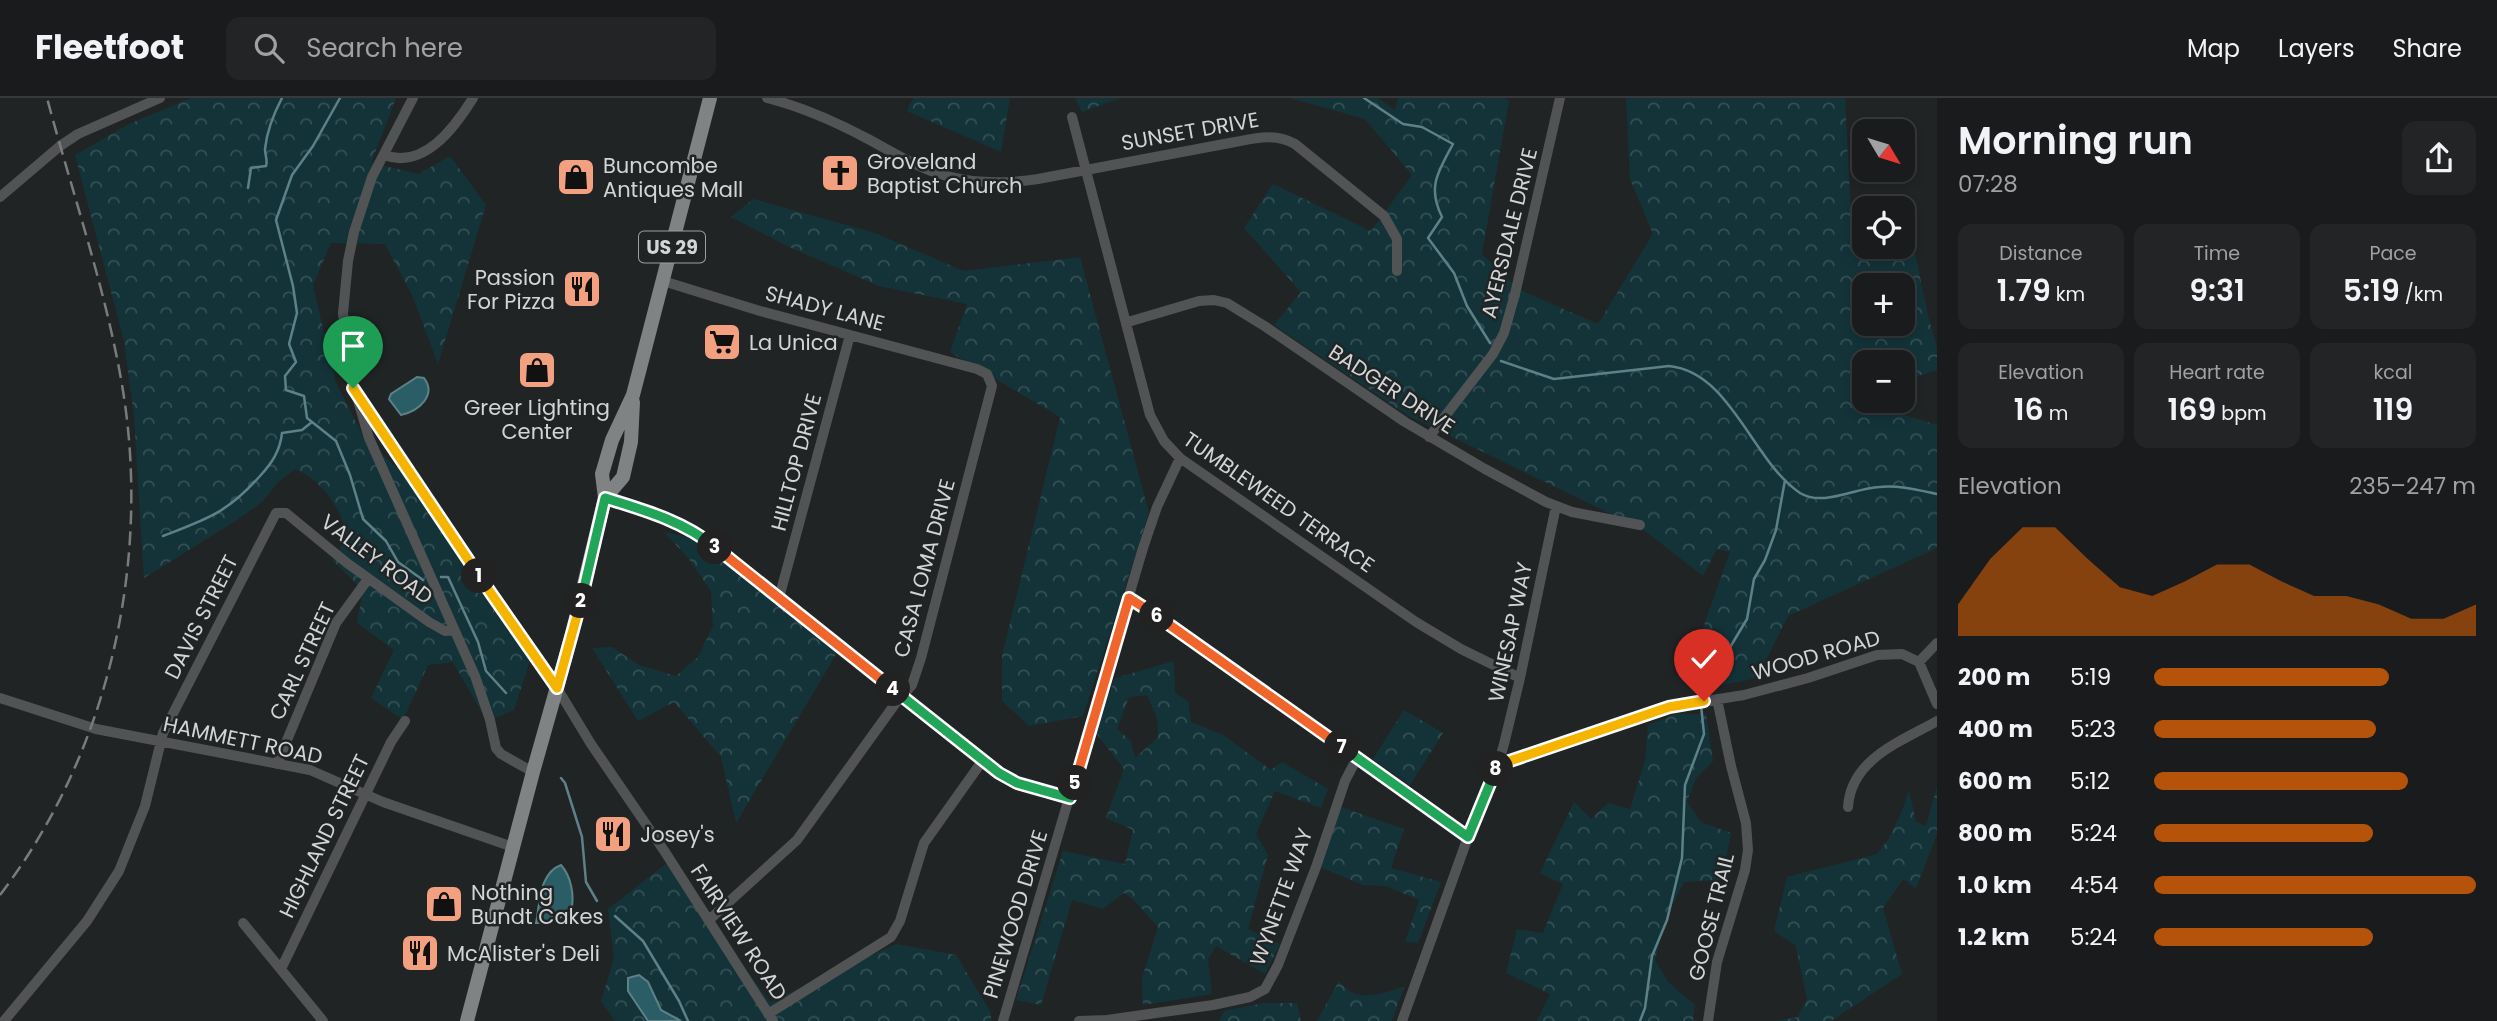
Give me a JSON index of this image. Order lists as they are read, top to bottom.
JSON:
{
  "streets": {
    "main road": ["US 29"],
    "street": [
      "SUNSET DRIVE",
      "AYERSDALE DRIVE",
      "SHADY LANE",
      "BADGER DRIVE",
      "HILLTOP DRIVE",
      "TUMBLEWEED TERRACE",
      "VALLEY ROAD",
      "CASA LOMA DRIVE",
      "DAVIS STREET",
      "WINESAP WAY",
      "WOOD ROAD",
      "CARL STREET",
      "HAMMETT ROAD",
      "HIGHLAND STREET",
      "WYNETTE WAY",
      "PINEWOOD DRIVE",
      "GOOSE TRAIL",
      "FAIRVIEW ROAD"
    ]
  },
  "crossings": [
    ["SUNSET DRIVE", "TUMBLEWEED TERRACE"],
    ["AYERSDALE DRIVE", "BADGER DRIVE"],
    ["US 29", "SHADY LANE"],
    ["US 29", "HAMMETT ROAD"],
    ["US 29", "FAIRVIEW ROAD"],
    ["SHADY LANE", "HILLTOP DRIVE"],
    ["SHADY LANE", "CASA LOMA DRIVE"],
    ["BADGER DRIVE", "TUMBLEWEED TERRACE"],
    ["BADGER DRIVE", "WINESAP WAY"],
    ["TUMBLEWEED TERRACE", "WINESAP WAY"],
    ["TUMBLEWEED TERRACE", "PINEWOOD DRIVE"],
    ["VALLEY ROAD", "DAVIS STREET"],
    ["VALLEY ROAD", "CARL STREET"],
    ["CASA LOMA DRIVE", "FAIRVIEW ROAD"],
    ["DAVIS STREET", "HAMMETT ROAD"],
    ["WINESAP WAY", "WOOD ROAD"],
    ["WOOD ROAD", "GOOSE TRAIL"],
    ["CARL STREET", "HAMMETT ROAD"],
    ["HAMMETT ROAD", "HIGHLAND STREET"]
  ],
  "places": {
    "church": ["Groveland Baptist Church"],
    "shop": ["Buncombe Antiques Mall", "Greer Lighting Center", "Nothing Bundt Cakes"],
    "restaurant": ["Passion For Pizza", "Josey's", "McAlister's Deli"],
    "supermarket": ["La Unica"]
  },
  "north": "bottom right",
  "page": {
    "header": "Fleetfoot",
    "search": "Search here",
    "nav": ["Map", "Layers", "Share"],
    "heading": ["Morning run", "07:28"],
    "map_buttons": ["+", "−"],
    "stats": [
      ["Distance", "1.79 km"],
      ["Time", "9:31"],
      ["Pace", "5:19 /km"],
      ["Elevation", "16 m"],
      ["Heart rate", "169 bpm"],
      ["kcal", "119"]
    ],
    "chart": ["Elevation", "235–247 m"],
    "pins": [
      "3",
      "1",
      "2",
      "6",
      "4",
      "7",
      "8",
      "5"
    ],
    "list": [
      {
        "name": "200 m",
        "note": "5:19"
      },
      {
        "name": "400 m",
        "note": "5:23"
      },
      {
        "name": "600 m",
        "note": "5:12"
      },
      {
        "name": "800 m",
        "note": "5:24"
      },
      {
        "name": "1.0 km",
        "note": "4:54"
      },
      {
        "name": "1.2 km",
        "note": "5:24"
      }
    ]
  }
}
